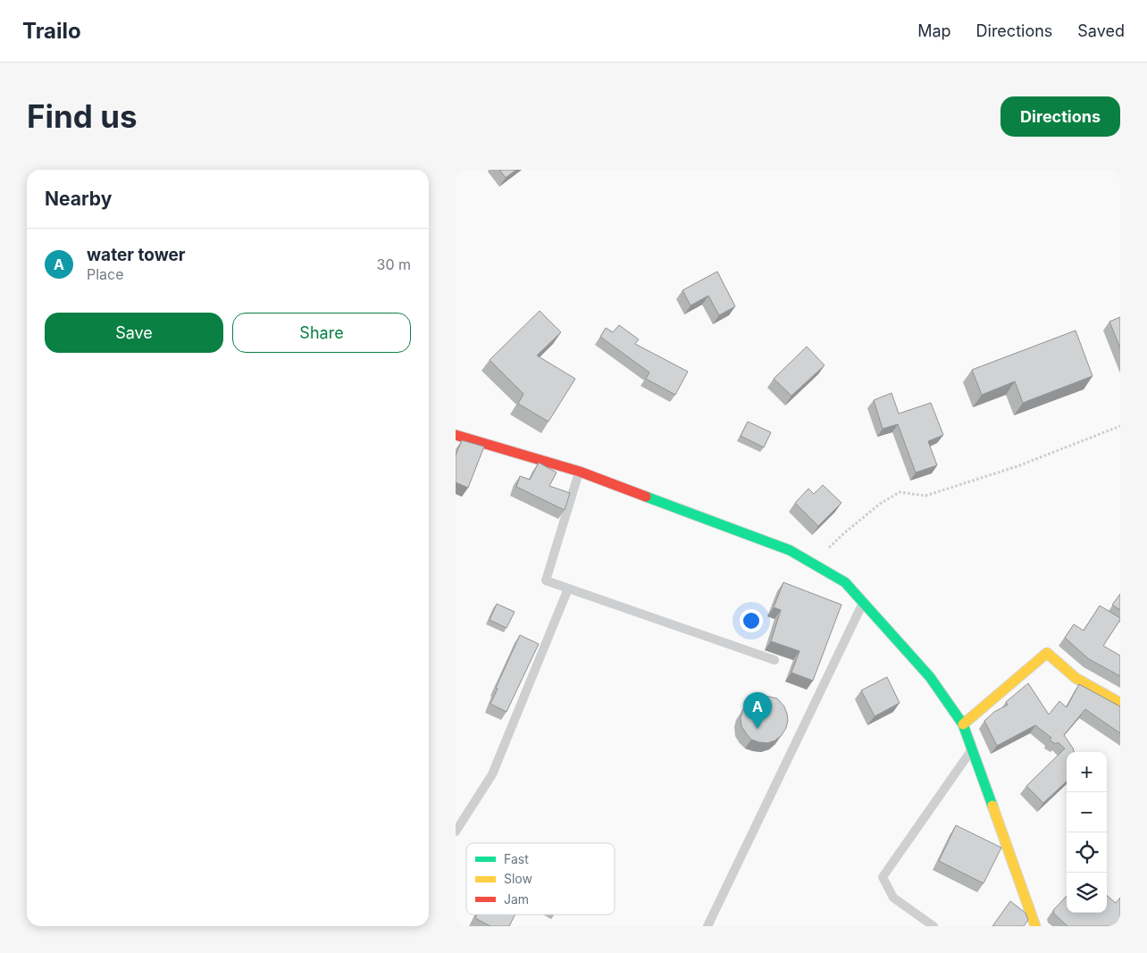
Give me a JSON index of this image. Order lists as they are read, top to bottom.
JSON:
{
  "legend": ["Fast", "Slow", "Jam"],
  "page": {
    "header": "Trailo",
    "nav": ["Map", "Directions", "Saved"],
    "buttons": [
      "Directions",
      ["Save", "Share"]
    ],
    "title": "Find us",
    "heading": "Nearby",
    "list": [
      {
        "mark": "A",
        "name": "water tower",
        "note": "Place",
        "value": "30 m"
      }
    ],
    "pins": "A",
    "map_buttons": ["+", "−"]
  }
}
